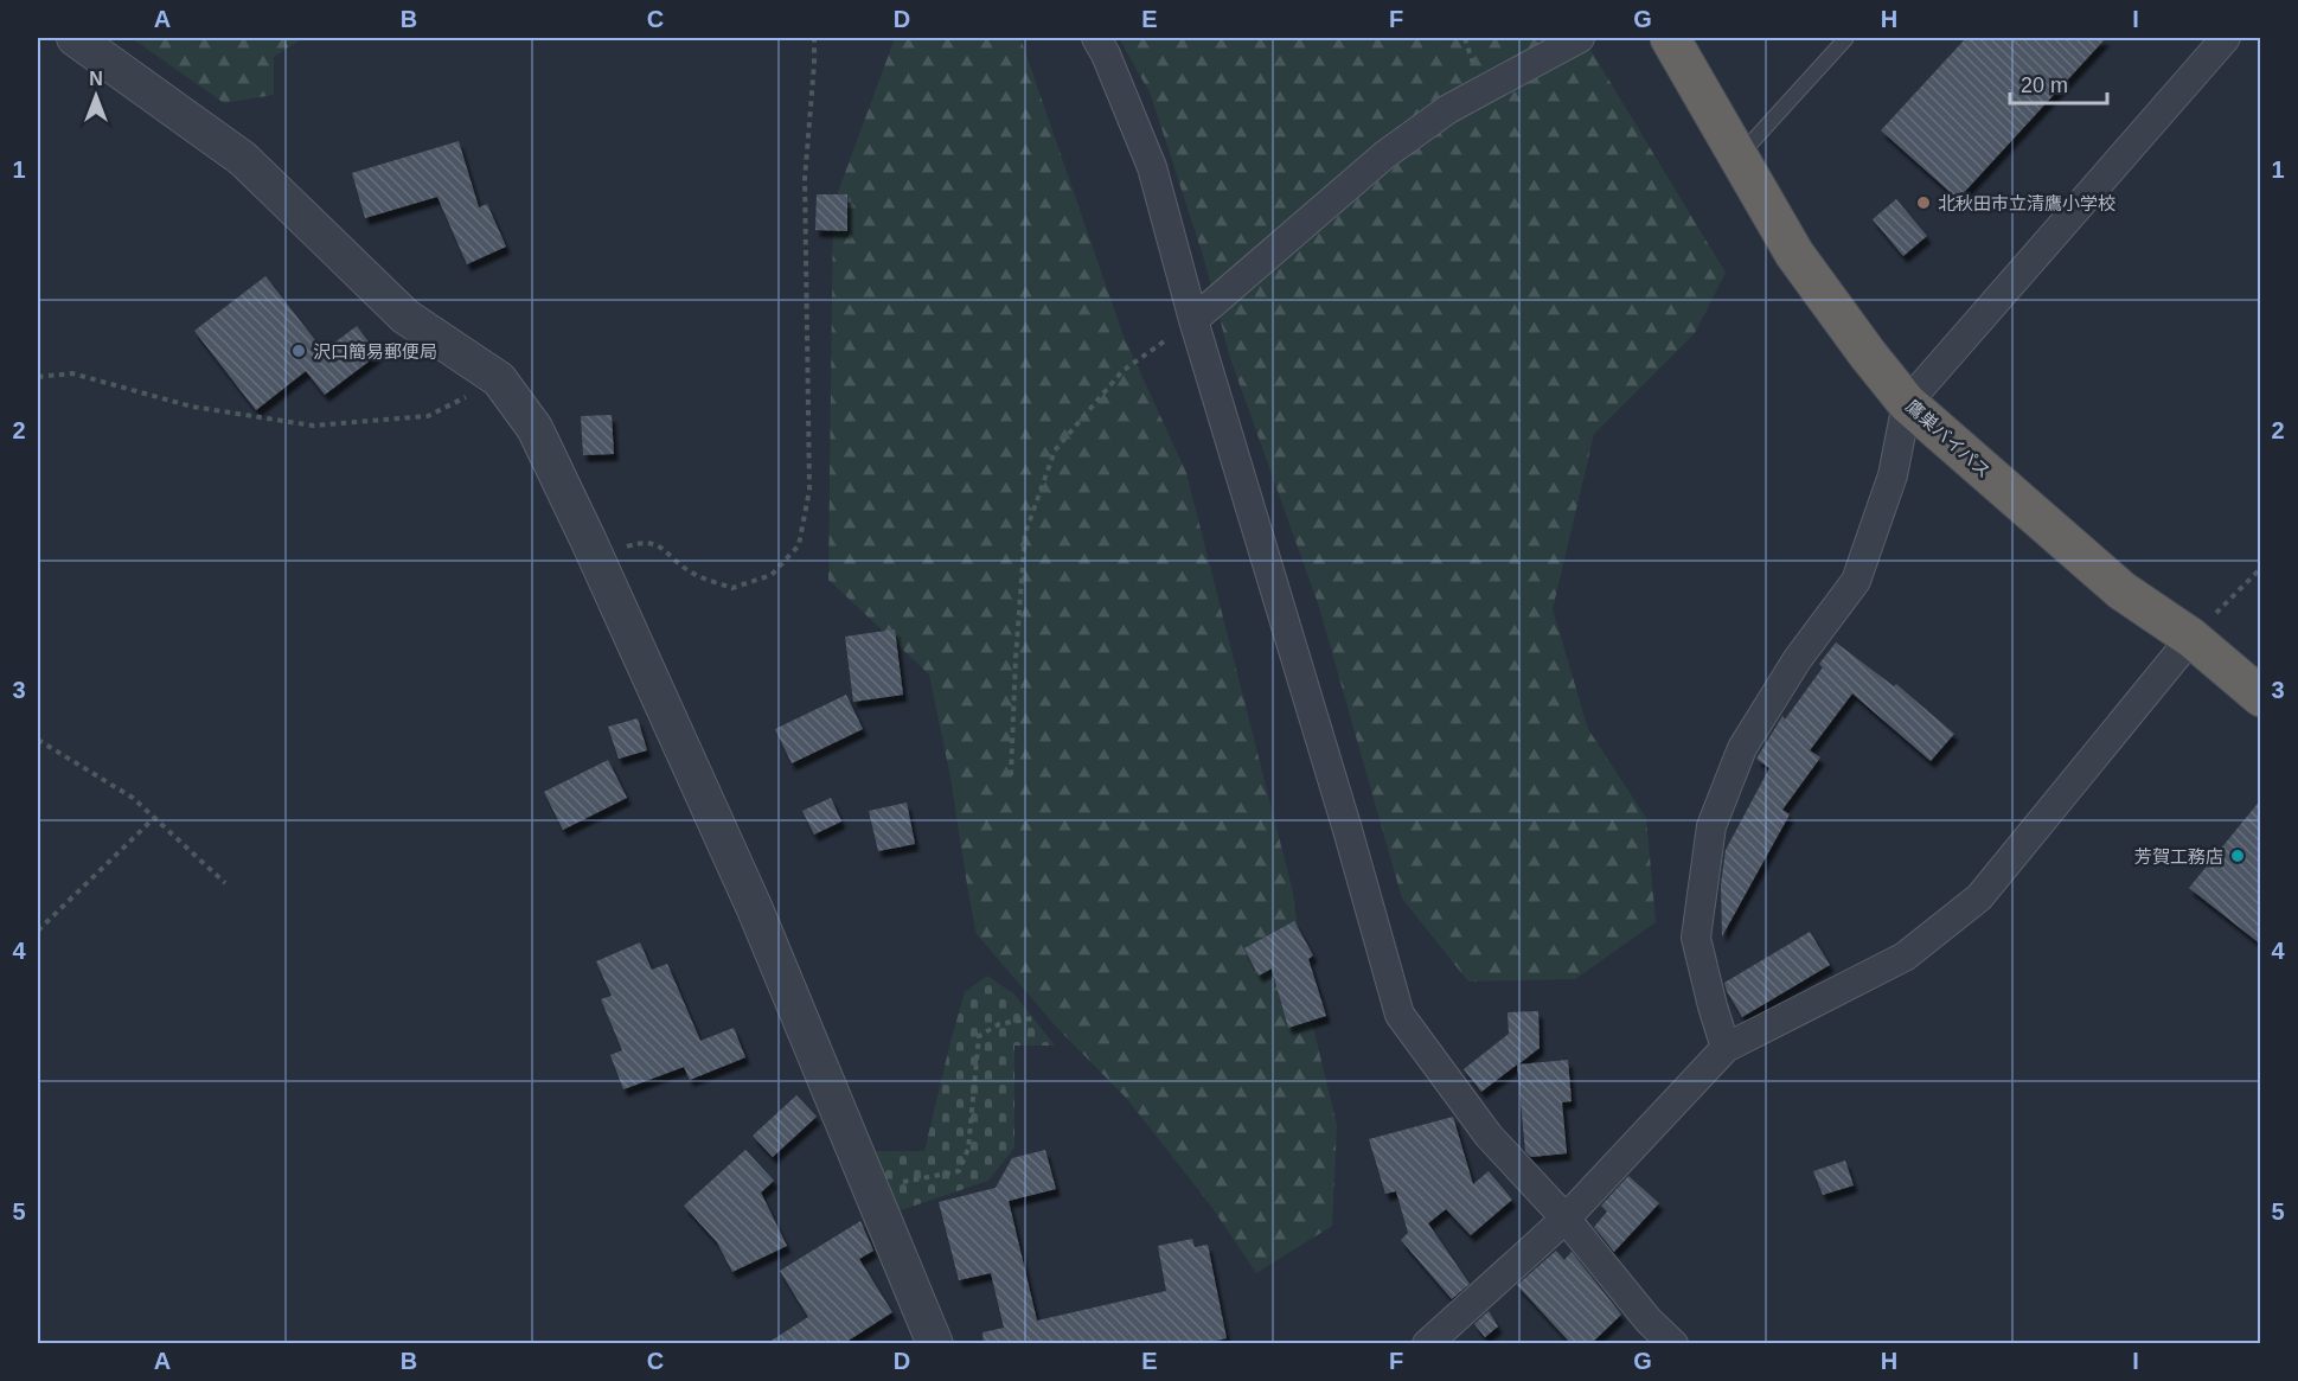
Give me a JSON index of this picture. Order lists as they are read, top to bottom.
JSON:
{
  "streets": {
    "highway": ["鷹巣バイパス"]
  },
  "places": ["北秋田市立清鷹小学校", "沢口簡易郵便局", "芳賀工務店"],
  "scale_bar": "20 m",
  "north": "top",
  "grid": {
    "columns": [
      "A",
      "B",
      "C",
      "D",
      "E",
      "F",
      "G",
      "H",
      "I"
    ],
    "rows": [
      "1",
      "2",
      "3",
      "4",
      "5"
    ]
  }
}
